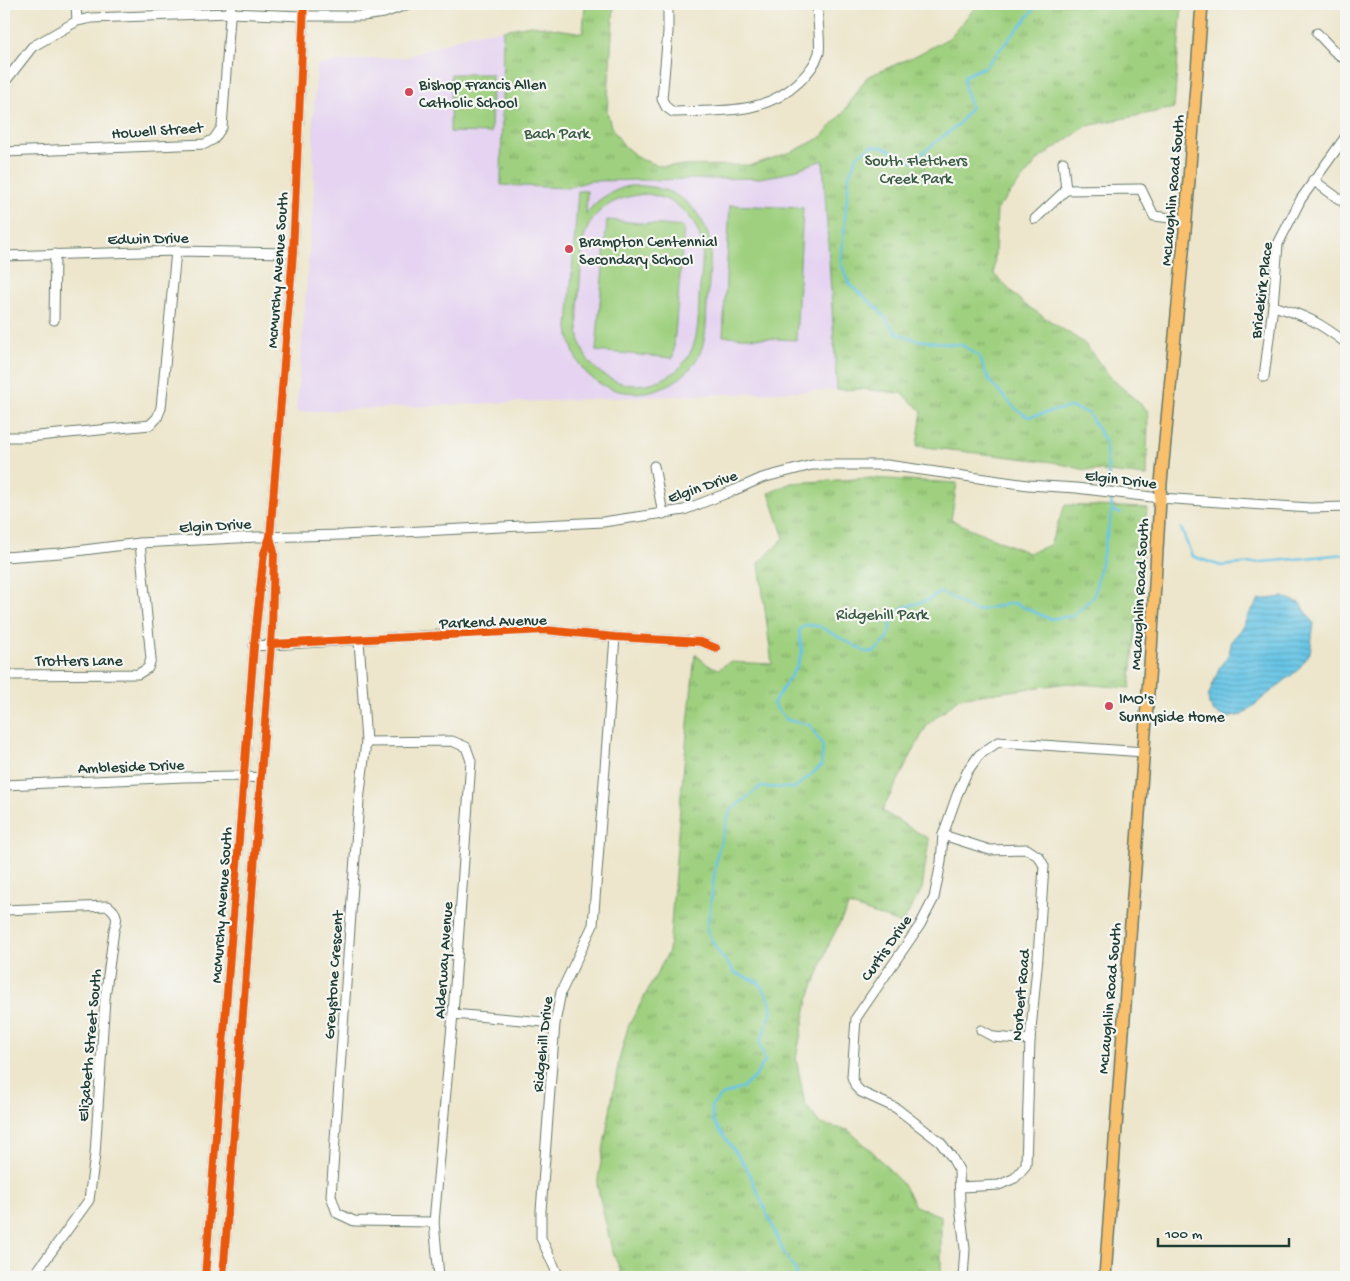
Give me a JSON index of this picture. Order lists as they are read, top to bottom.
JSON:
{
  "streets": {
    "main road": ["McLaughlin Road South"],
    "street": [
      "Howell Street",
      "Edwin Drive",
      "McMurchy Avenue South",
      "Bridekirk Place",
      "Elgin Drive",
      "Parkend Avenue",
      "Trotters Lane",
      "Ambleside Drive",
      "Curtis Drive",
      "Alderway Avenue",
      "Greystone Crescent",
      "Norbert Road",
      "Ridgehill Drive",
      "Elizabeth Street South"
    ]
  },
  "crossings": [
    ["McLaughlin Road South", "Elgin Drive"],
    ["McLaughlin Road South", "Curtis Drive"],
    ["Edwin Drive", "McMurchy Avenue South"],
    ["McMurchy Avenue South", "Elgin Drive"],
    ["McMurchy Avenue South", "Parkend Avenue"],
    ["McMurchy Avenue South", "Ambleside Drive"],
    ["Elgin Drive", "Trotters Lane"],
    ["Parkend Avenue", "Greystone Crescent"],
    ["Parkend Avenue", "Ridgehill Drive"],
    ["Curtis Drive", "Norbert Road"],
    ["Alderway Avenue", "Greystone Crescent"]
  ],
  "parks": ["Bach Park", "South Fletchers Creek Park", "Ridgehill Park"],
  "places": ["Bishop Francis Allen Catholic School", "Brampton Centennial Secondary School", "IMO's Sunnyside Home"],
  "scale_bar": "100 m"
}
